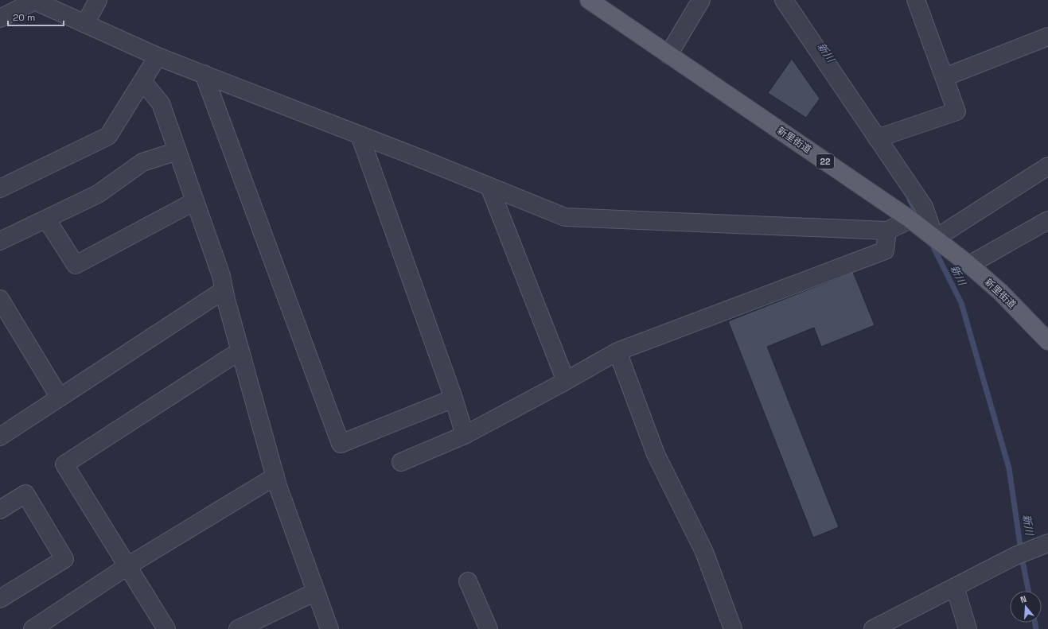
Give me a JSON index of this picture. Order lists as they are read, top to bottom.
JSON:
{
  "streets": {
    "main road": ["新里街道", "22"]
  },
  "water": ["新川"],
  "scale_bar": "20 m",
  "north": "top"
}
